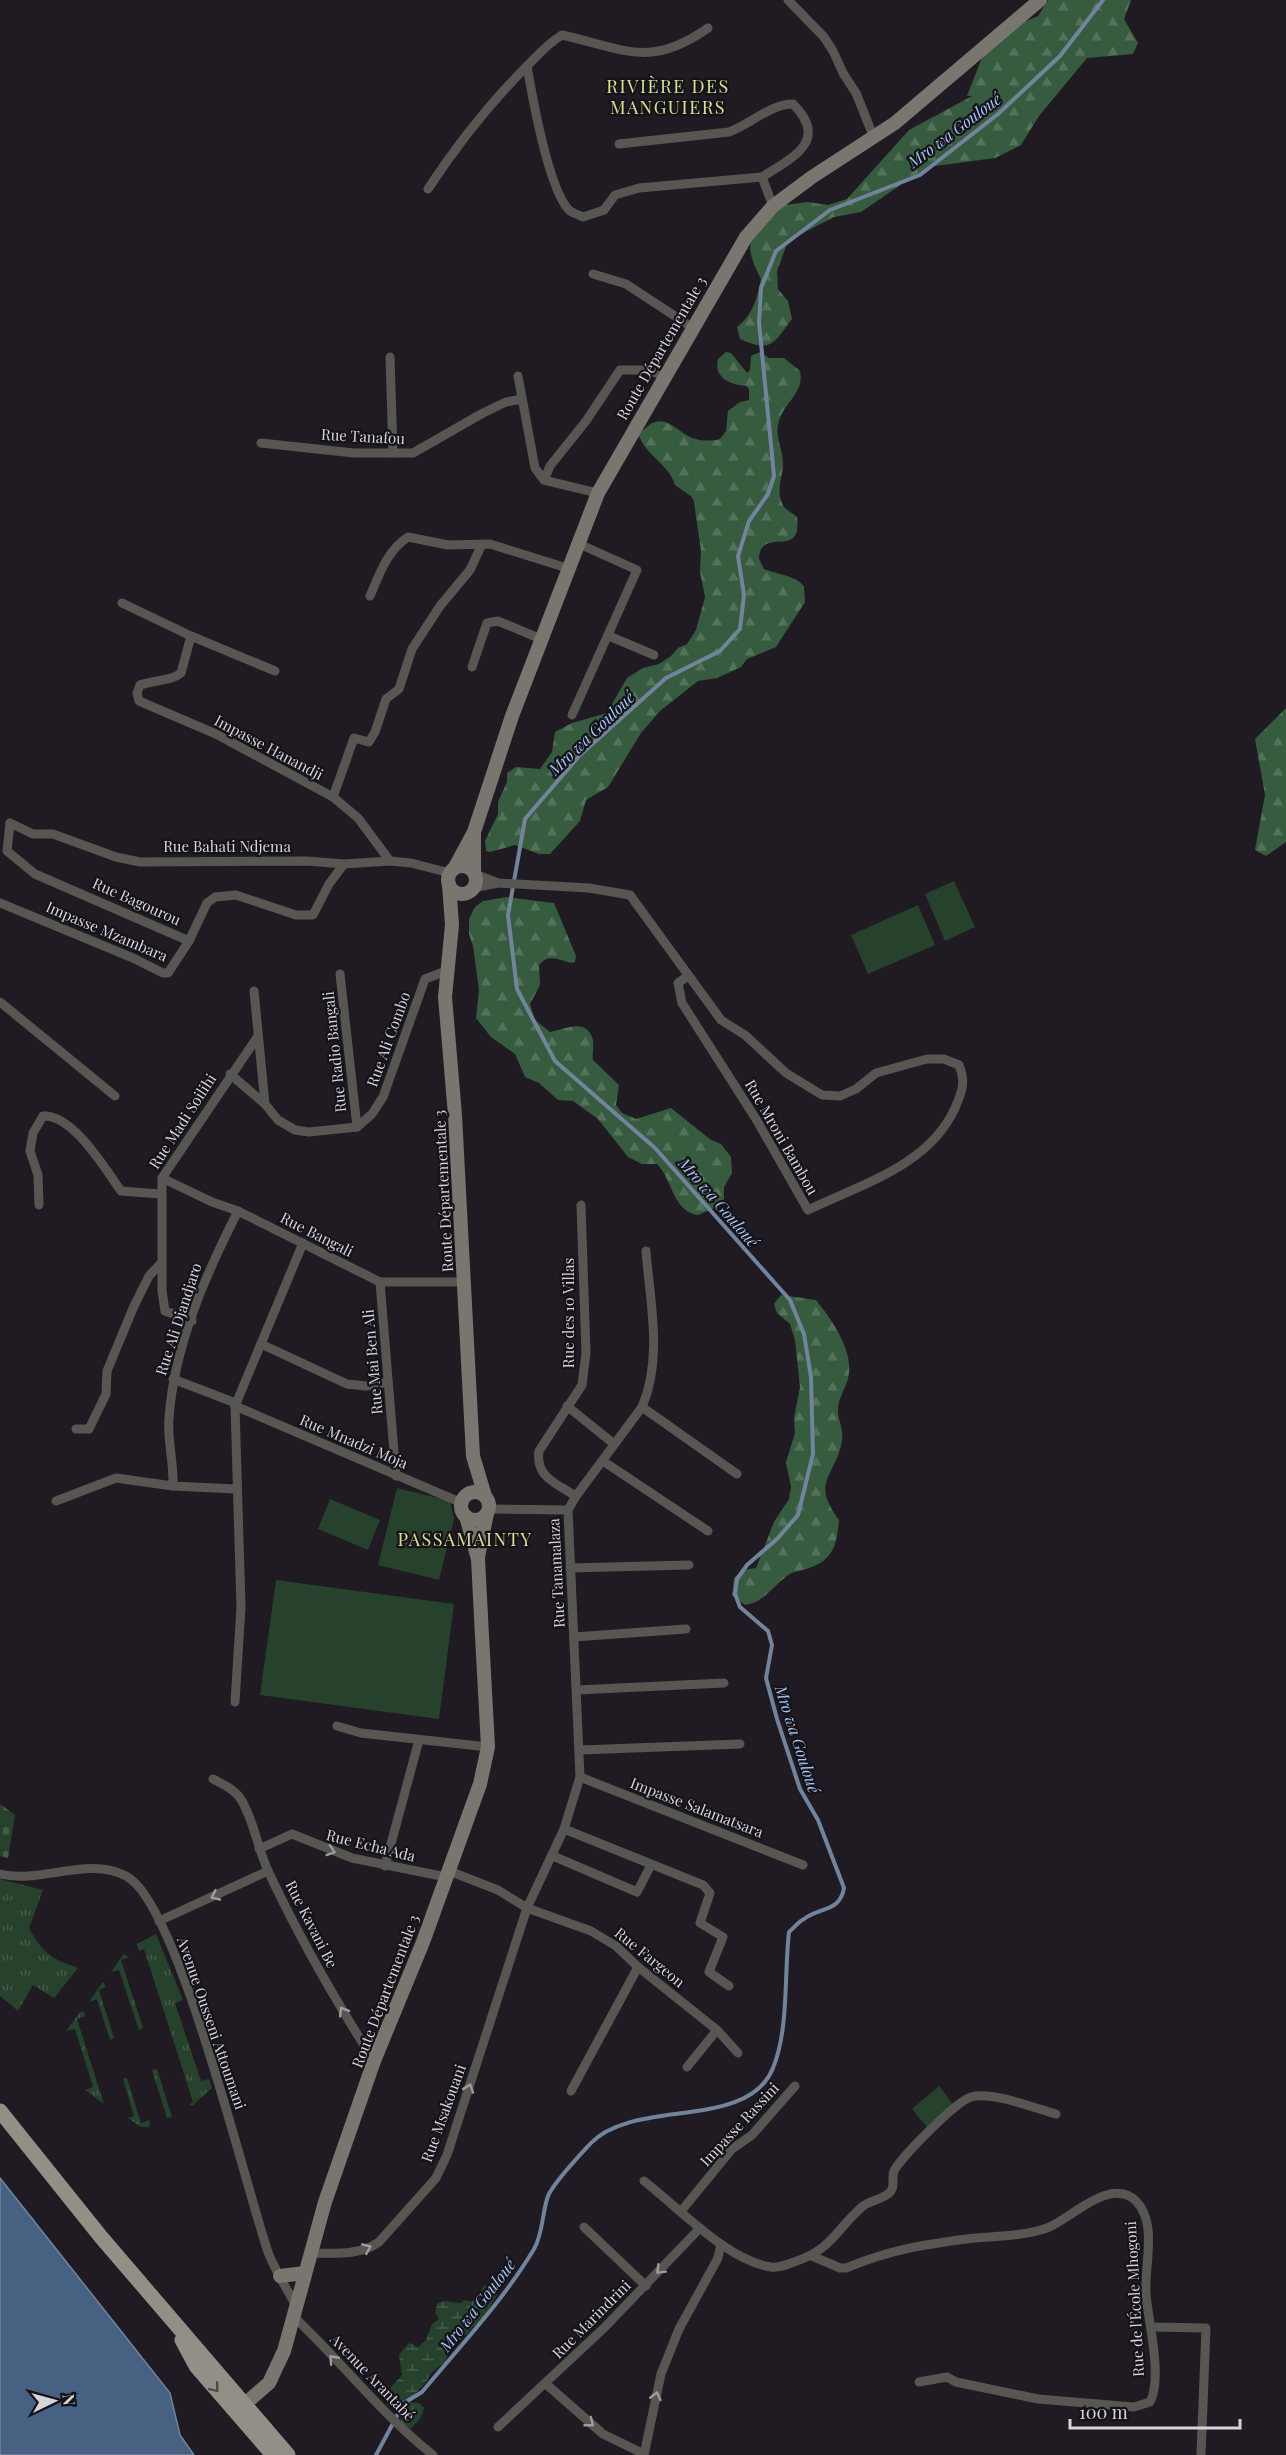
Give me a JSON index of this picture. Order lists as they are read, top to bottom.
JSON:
{
  "streets": {
    "main road": ["Route Départementale 3"],
    "street": [
      "Rue Tanafou",
      "Impasse Hanandji",
      "Rue Bahati Ndjema",
      "Rue Bagourou",
      "Impasse Mzambara",
      "Rue Ali Combo",
      "Rue Radio Bangali",
      "Rue Madi Soilihi",
      "Rue Mroni Bambou",
      "Rue Bangali",
      "Rue des 10 Villas",
      "Rue Ali Djandjaro",
      "Rue Mai Ben Ali",
      "Rue Mnadzi Moja",
      "Rue Tanamalaza",
      "Impasse Salamatsara",
      "Rue Echa Ada",
      "Rue Kavani Be",
      "Rue Fargeon",
      "Avenue Ousseni Attoumani",
      "Rue Msakouani",
      "Impasse Rassini",
      "Rue de l'École Mhogoni",
      "Rue Marindrini",
      "Avenue Arantabé"
    ]
  },
  "crossings": [
    ["Route Départementale 3", "Rue Bahati Ndjema"],
    ["Route Départementale 3", "Rue Ali Combo"],
    ["Route Départementale 3", "Rue Bangali"],
    ["Route Départementale 3", "Rue Mnadzi Moja"],
    ["Route Départementale 3", "Rue Echa Ada"],
    ["Route Départementale 3", "Rue Kavani Be"],
    ["Route Départementale 3", "Avenue Ousseni Attoumani"],
    ["Route Départementale 3", "Rue Msakouani"],
    ["Route Départementale 3", "Avenue Arantabé"],
    ["Impasse Hanandji", "Rue Bahati Ndjema"],
    ["Rue Bahati Ndjema", "Rue Bagourou"],
    ["Rue Bagourou", "Impasse Mzambara"],
    ["Rue Ali Combo", "Rue Radio Bangali"],
    ["Rue Madi Soilihi", "Rue Bangali"],
    ["Rue Madi Soilihi", "Rue Ali Djandjaro"],
    ["Rue Bangali", "Rue Ali Djandjaro"],
    ["Rue Bangali", "Rue Mai Ben Ali"],
    ["Rue des 10 Villas", "Rue Tanamalaza"],
    ["Rue Ali Djandjaro", "Rue Mnadzi Moja"],
    ["Rue Mai Ben Ali", "Rue Mnadzi Moja"],
    ["Rue Tanamalaza", "Impasse Salamatsara"],
    ["Rue Tanamalaza", "Rue Echa Ada"],
    ["Rue Tanamalaza", "Rue Fargeon"],
    ["Rue Tanamalaza", "Rue Msakouani"],
    ["Rue Echa Ada", "Rue Fargeon"],
    ["Rue Echa Ada", "Rue Msakouani"],
    ["Rue Kavani Be", "Avenue Ousseni Attoumani"],
    ["Rue Fargeon", "Rue Msakouani"],
    ["Avenue Ousseni Attoumani", "Avenue Arantabé"]
  ],
  "one_way": ["Rue Echa Ada", "Rue Msakouani", "Avenue Arantabé"],
  "districts": ["RIVIÈRE DES MANGUIERS", "PASSAMAINTY"],
  "water": ["Mro wa Gouloué"],
  "scale_bar": "100 m",
  "north": "right"
}
